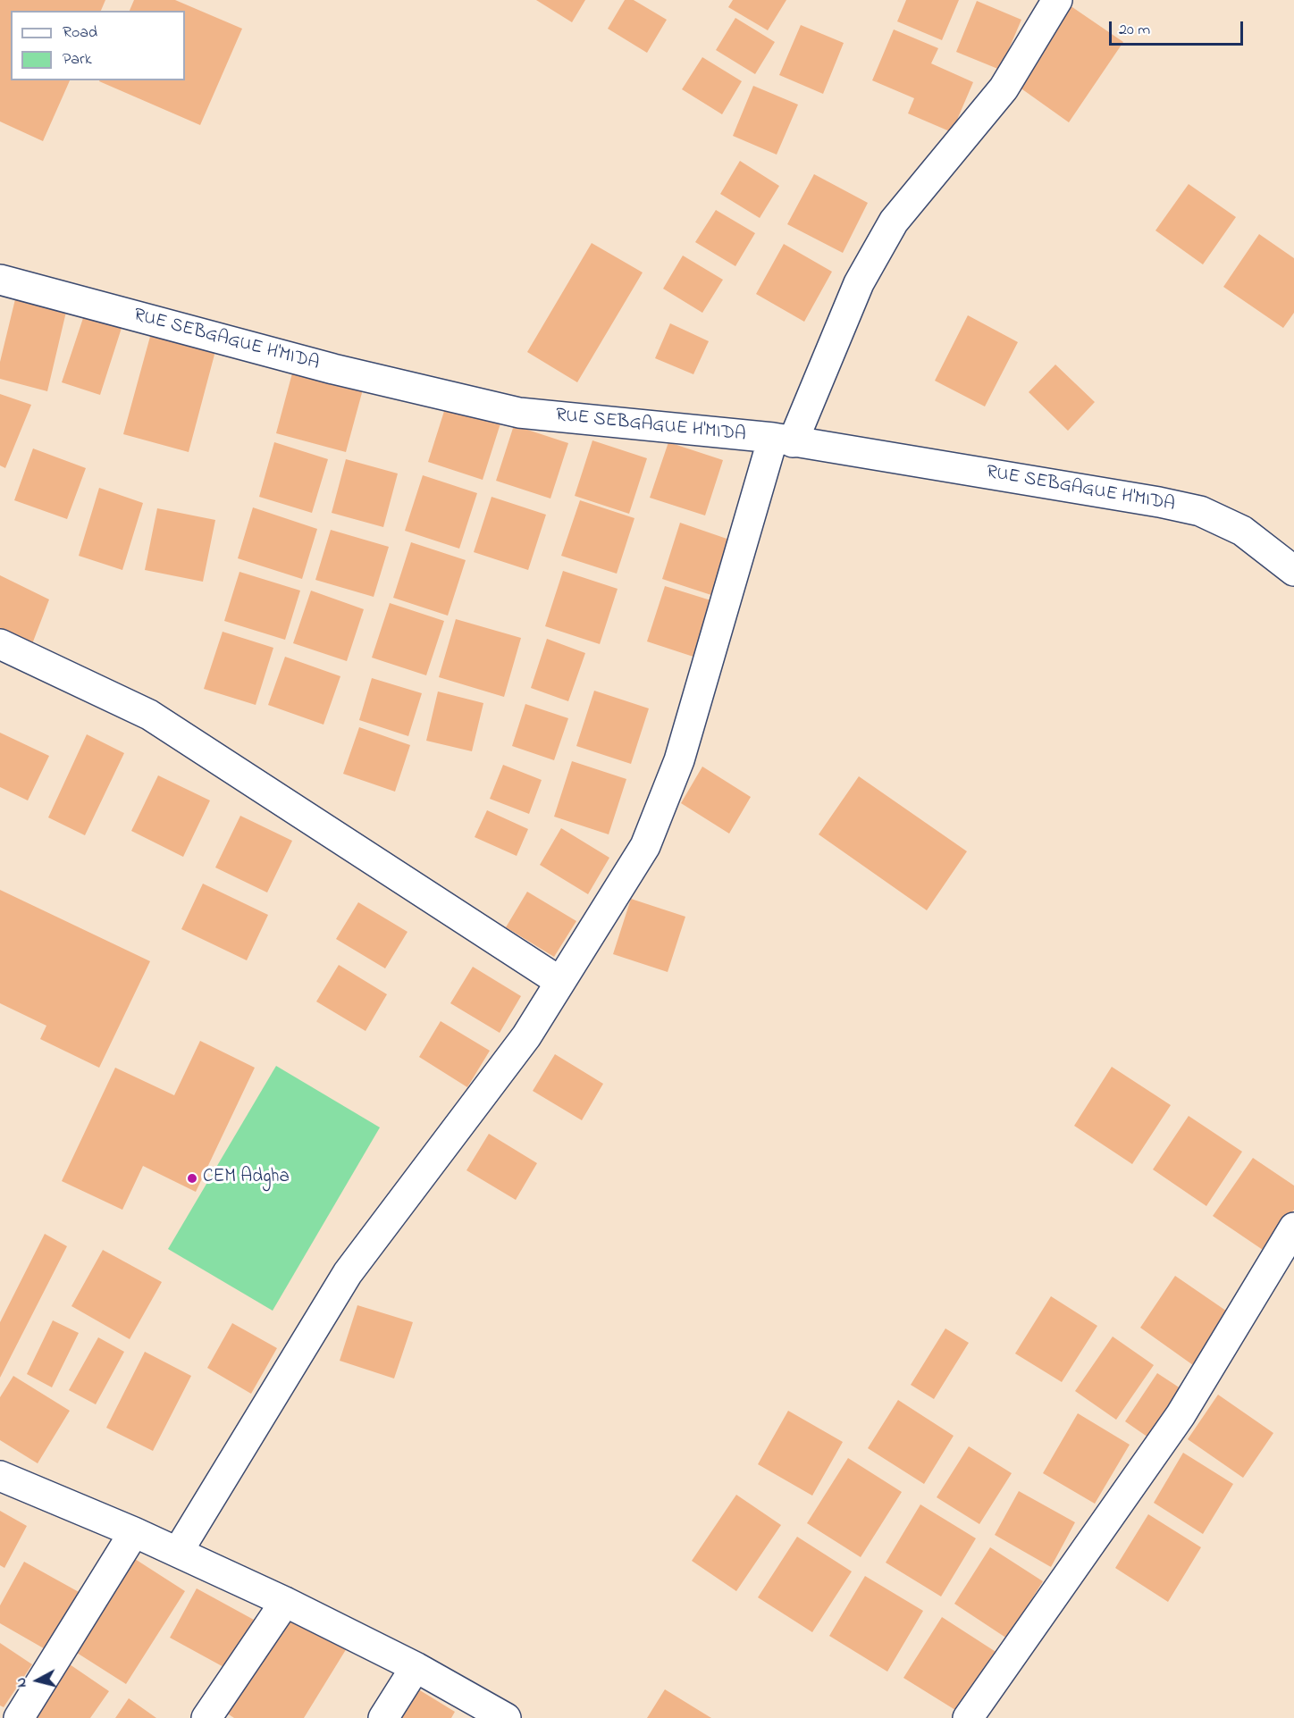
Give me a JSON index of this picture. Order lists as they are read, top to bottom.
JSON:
{
  "streets": {
    "street": ["RUE SEBGAGUE H'MIDA"]
  },
  "places": ["CEM Adgha"],
  "legend": ["Road", "Park"],
  "scale_bar": "20 m",
  "north": "left"
}
